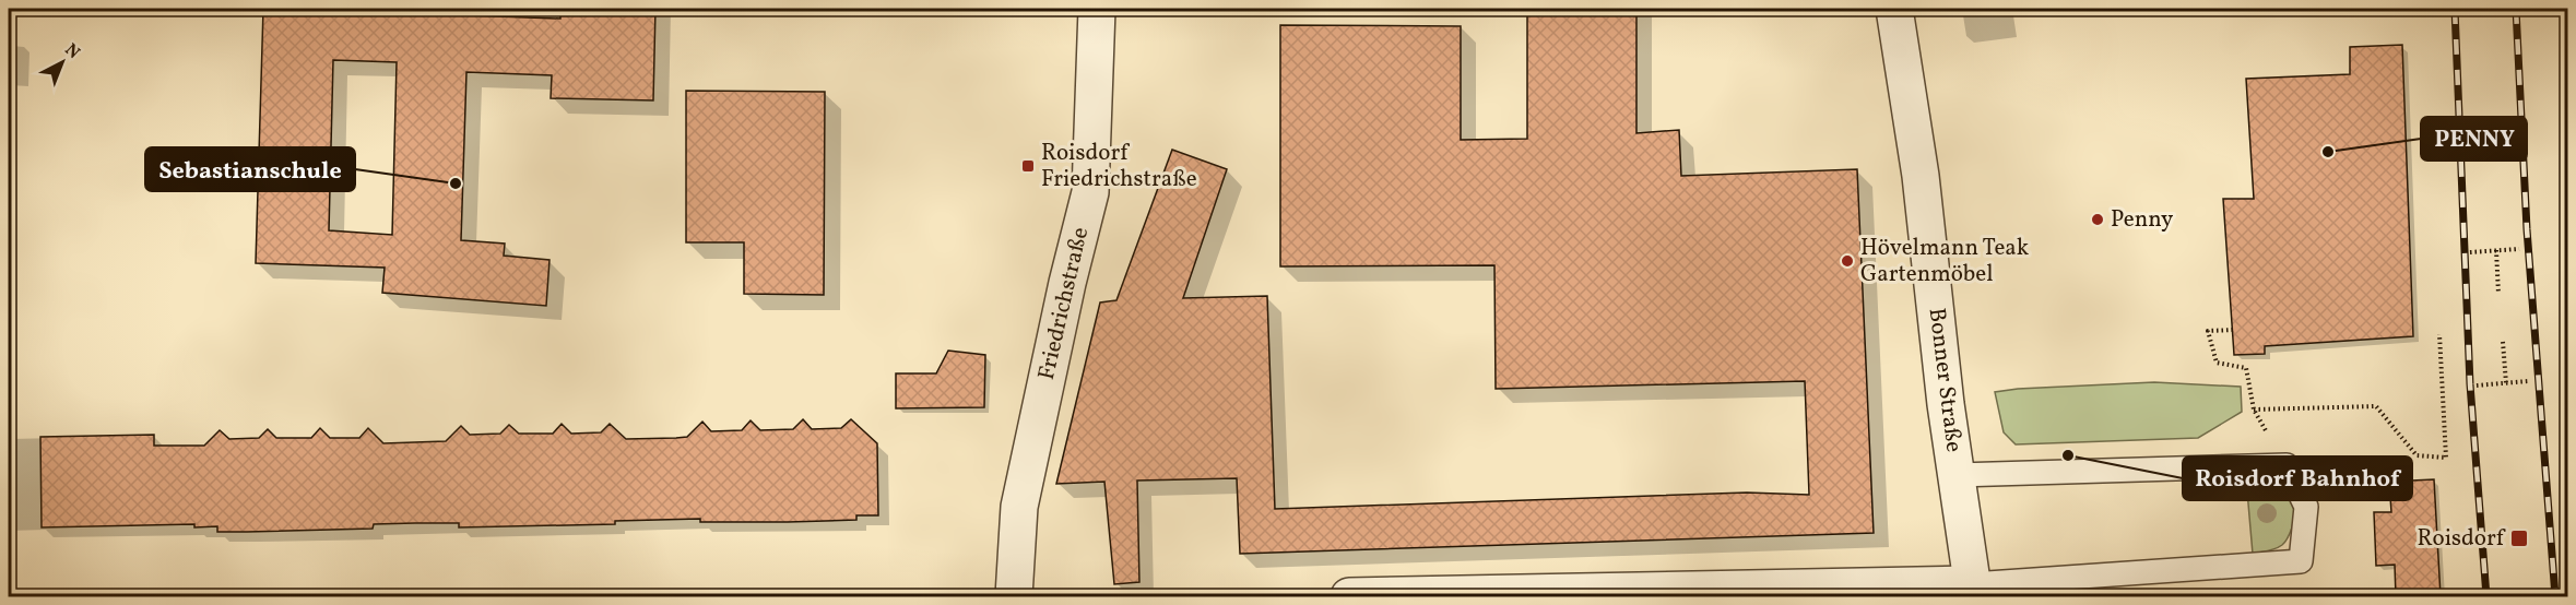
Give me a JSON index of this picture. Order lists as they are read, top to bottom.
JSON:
{
  "streets": {
    "street": ["Friedrichstraße", "Bonner Straße"]
  },
  "places": {
    "other": [
      "PENNY",
      "Sebastianschule",
      "Penny",
      "Hövelmann Teak Gartenmöbel",
      "Roisdorf Bahnhof"
    ],
    "transit": ["Roisdorf Friedrichstraße", "Roisdorf"]
  },
  "north": "top right"
}
